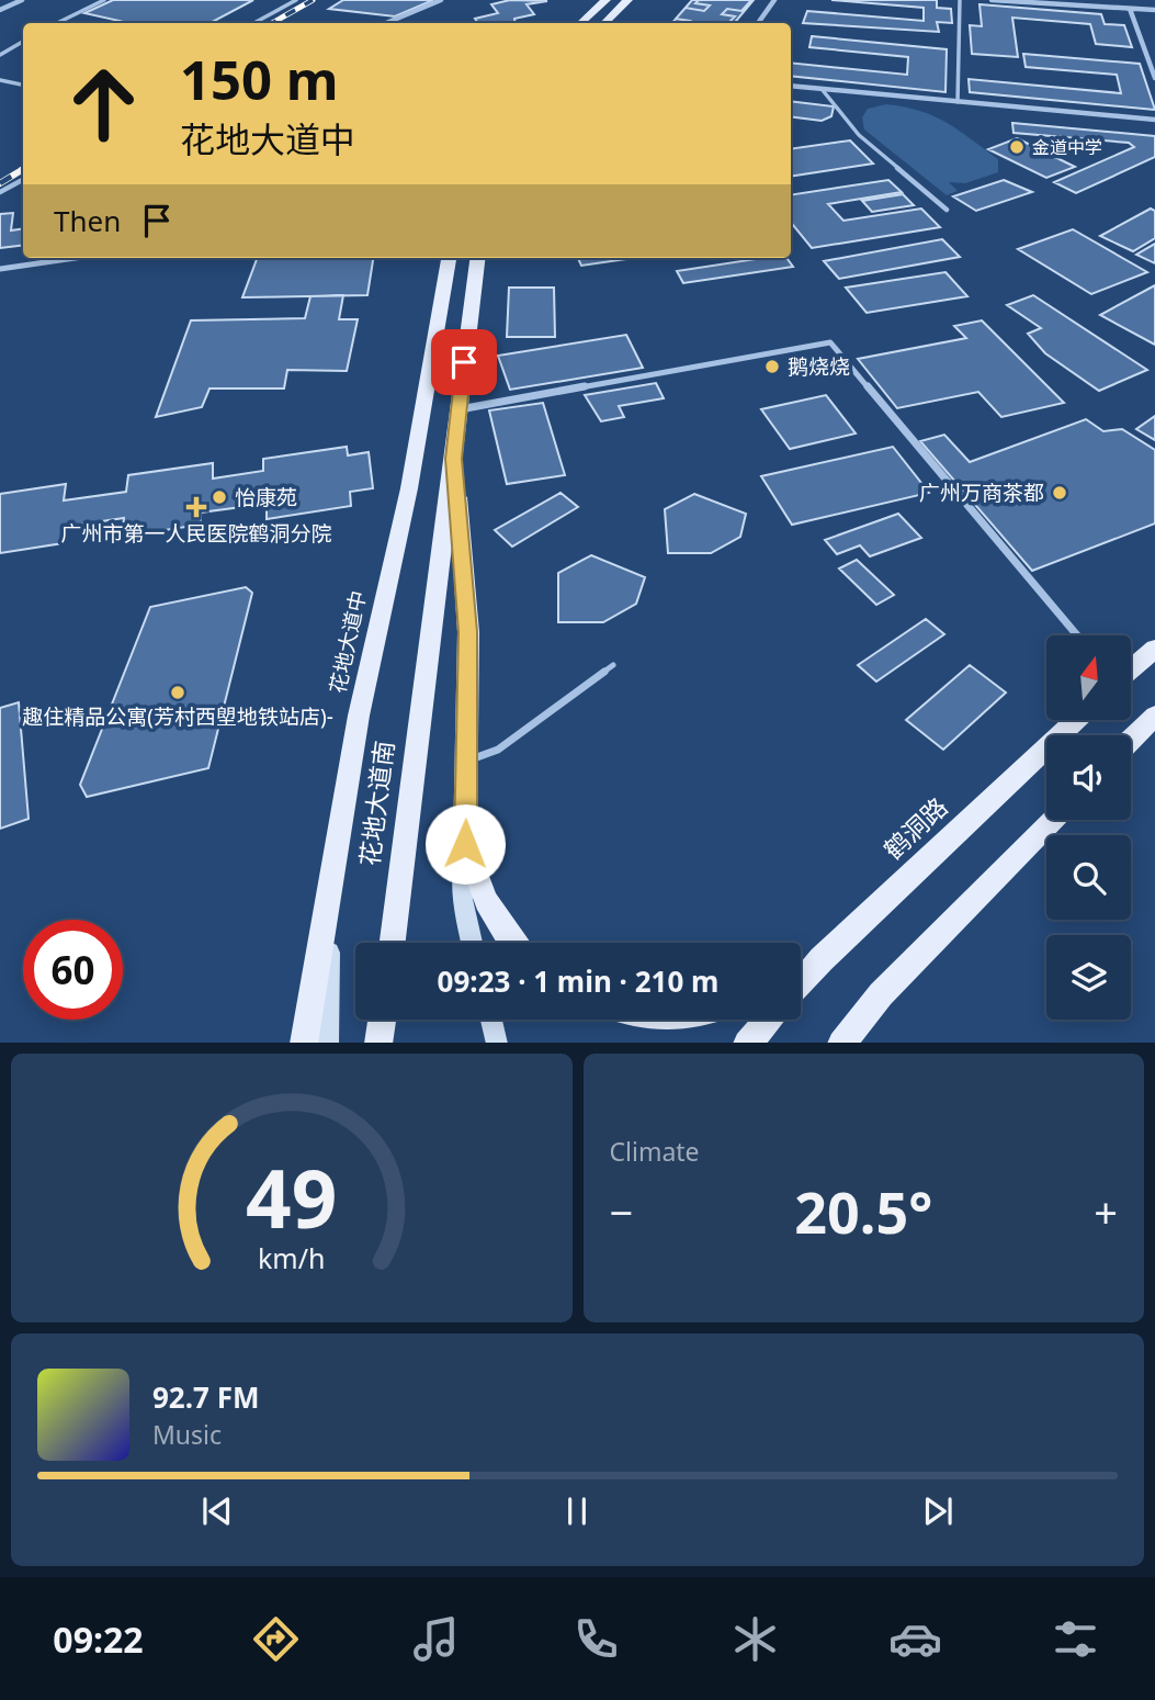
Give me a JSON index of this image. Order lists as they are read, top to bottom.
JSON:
{
  "streets": {
    "main road": ["花地大道中", "花地大道南", "鹤洞路"]
  },
  "places": {
    "other": [
      "金道中学",
      "鹅烧烧",
      "广州万商茶都",
      "怡康苑",
      "趣住精品公寓(芳村西塱地铁站店)-"
    ],
    "health": ["广州市第一人民医院鹤洞分院"]
  },
  "north": "top",
  "page": {
    "turn": ["150 m", "花地大道中"],
    "then": "Then",
    "limit": "60",
    "trip": "09:23 · 1 min · 210 m",
    "tile": "Climate",
    "heat": ["−", "20.5°", "+"],
    "song": ["92.7 FM", "Music"],
    "tabs": "09:22",
    "gauge": ["49", "km/h"]
  }
}
